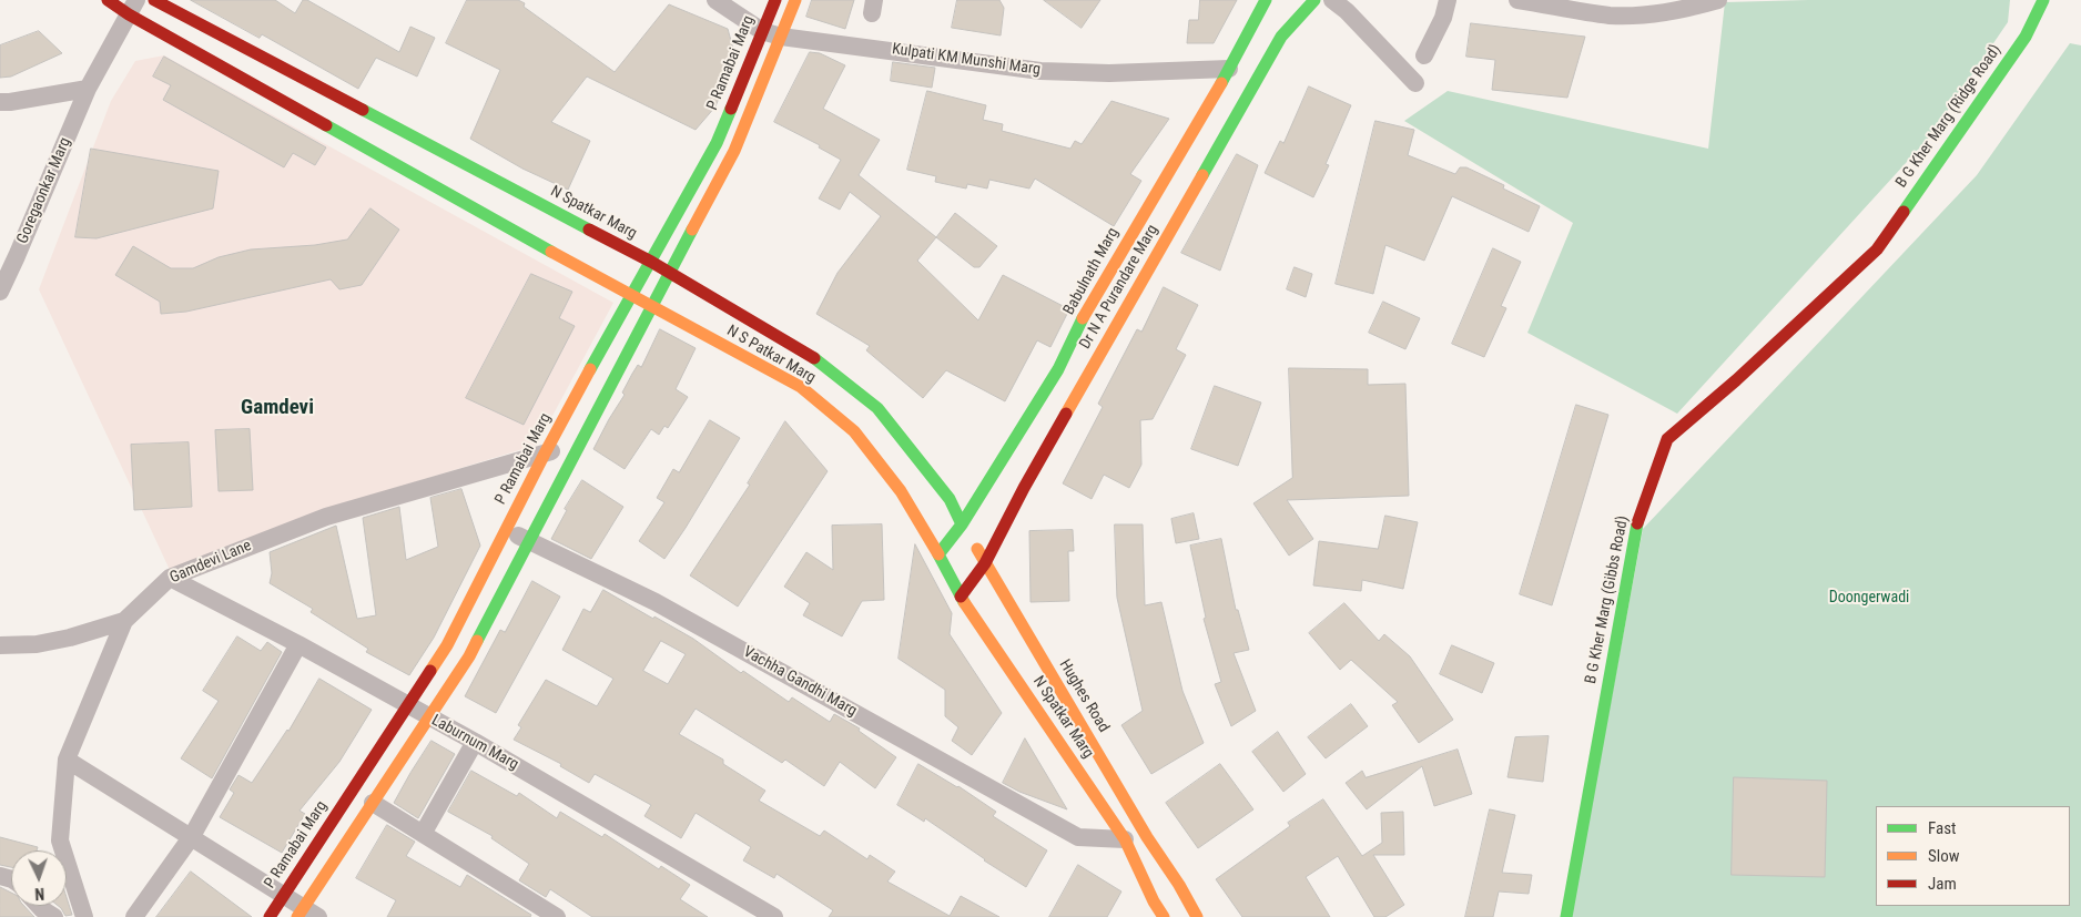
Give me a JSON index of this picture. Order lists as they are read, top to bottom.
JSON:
{
  "streets": {
    "main road": [
      "P Ramabai Marg",
      "B G Kher Marg (Ridge Road)",
      "N Spatkar Marg",
      "Babulnath Marg",
      "Dr N A Purandare Marg",
      "N S Patkar Marg",
      "B G Kher Marg (Gibbs Road)",
      "Hughes Road"
    ],
    "street": [
      "Kulpati KM Munshi Marg",
      "Goregaonkar Marg",
      "Gamdevi Lane",
      "Vachha Gandhi Marg",
      "Laburnum Marg"
    ]
  },
  "crossings": [
    ["Kulpati KM Munshi Marg", "P Ramabai Marg"],
    ["Kulpati KM Munshi Marg", "Babulnath Marg"],
    ["P Ramabai Marg", "N Spatkar Marg"],
    ["P Ramabai Marg", "Gamdevi Lane"],
    ["P Ramabai Marg", "Vachha Gandhi Marg"],
    ["P Ramabai Marg", "Laburnum Marg"],
    ["B G Kher Marg (Ridge Road)", "B G Kher Marg (Gibbs Road)"],
    ["N Spatkar Marg", "Babulnath Marg"],
    ["N Spatkar Marg", "Dr N A Purandare Marg"],
    ["N Spatkar Marg", "N S Patkar Marg"],
    ["N Spatkar Marg", "Vachha Gandhi Marg"],
    ["N Spatkar Marg", "Hughes Road"],
    ["Babulnath Marg", "N S Patkar Marg"],
    ["Babulnath Marg", "Hughes Road"],
    ["Dr N A Purandare Marg", "Hughes Road"],
    ["Gamdevi Lane", "Laburnum Marg"]
  ],
  "districts": ["Gamdevi"],
  "parks": ["Doongerwadi"],
  "legend": ["Fast", "Slow", "Jam"],
  "north": "bottom"
}
